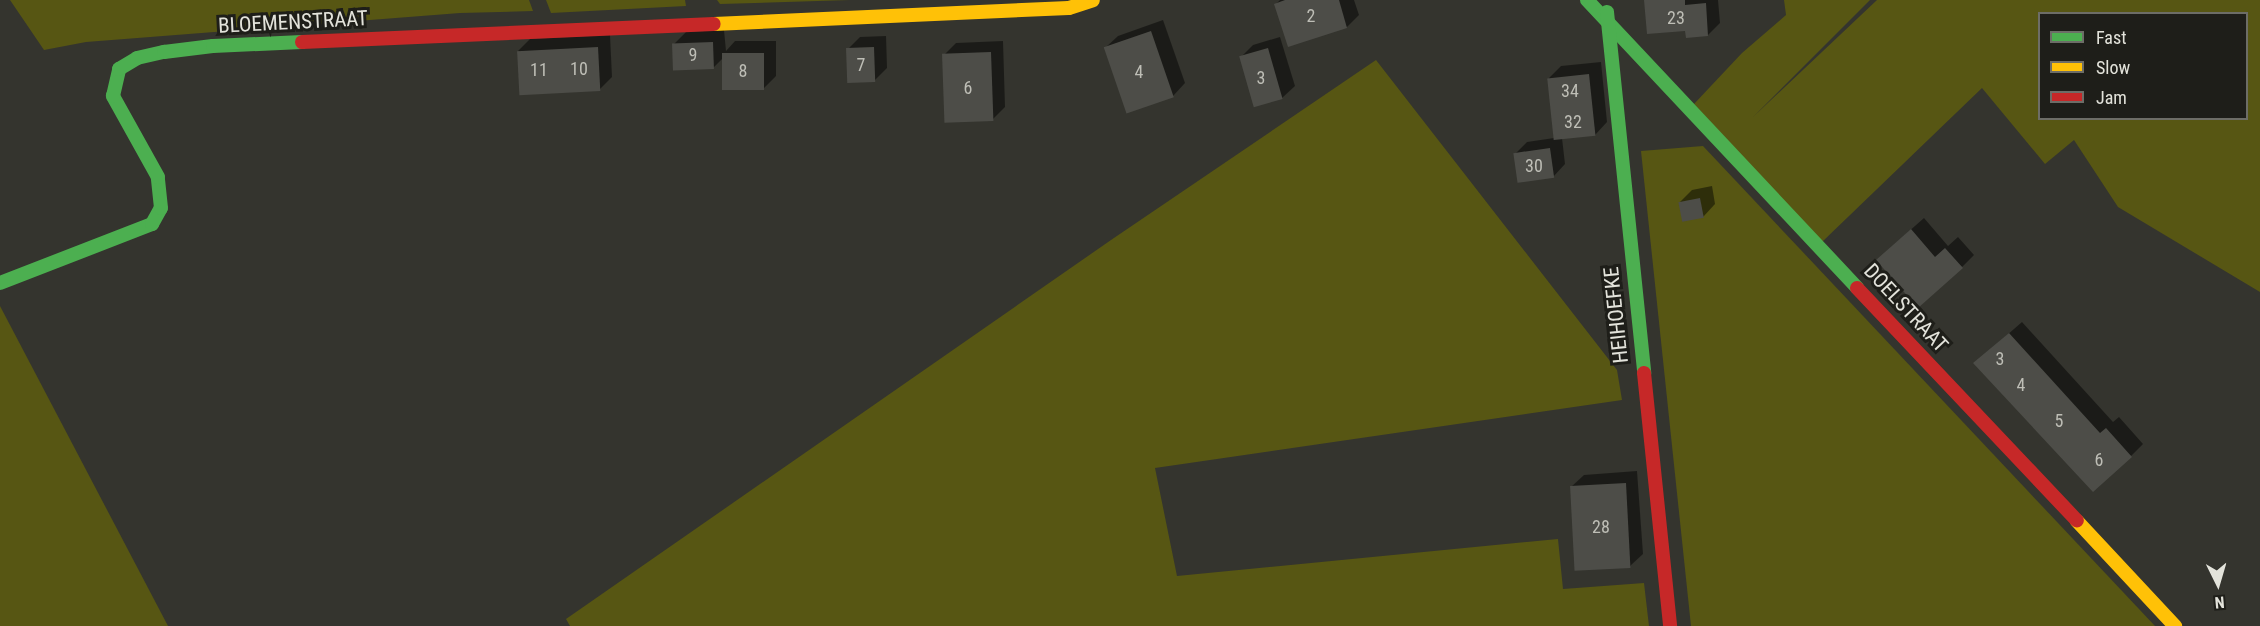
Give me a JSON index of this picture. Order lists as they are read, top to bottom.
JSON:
{
  "streets": {
    "street": ["BLOEMENSTRAAT", "DOELSTRAAT", "HEIHOEFKE"]
  },
  "crossings": [
    ["DOELSTRAAT", "HEIHOEFKE"]
  ],
  "house_numbers": [
    "2",
    "23",
    "9",
    "7",
    "10",
    "11",
    "8",
    "4",
    "3",
    "6",
    "34",
    "32",
    "30",
    "3",
    "4",
    "5",
    "6",
    "28"
  ],
  "legend": ["Fast", "Slow", "Jam"],
  "north": "bottom"
}
